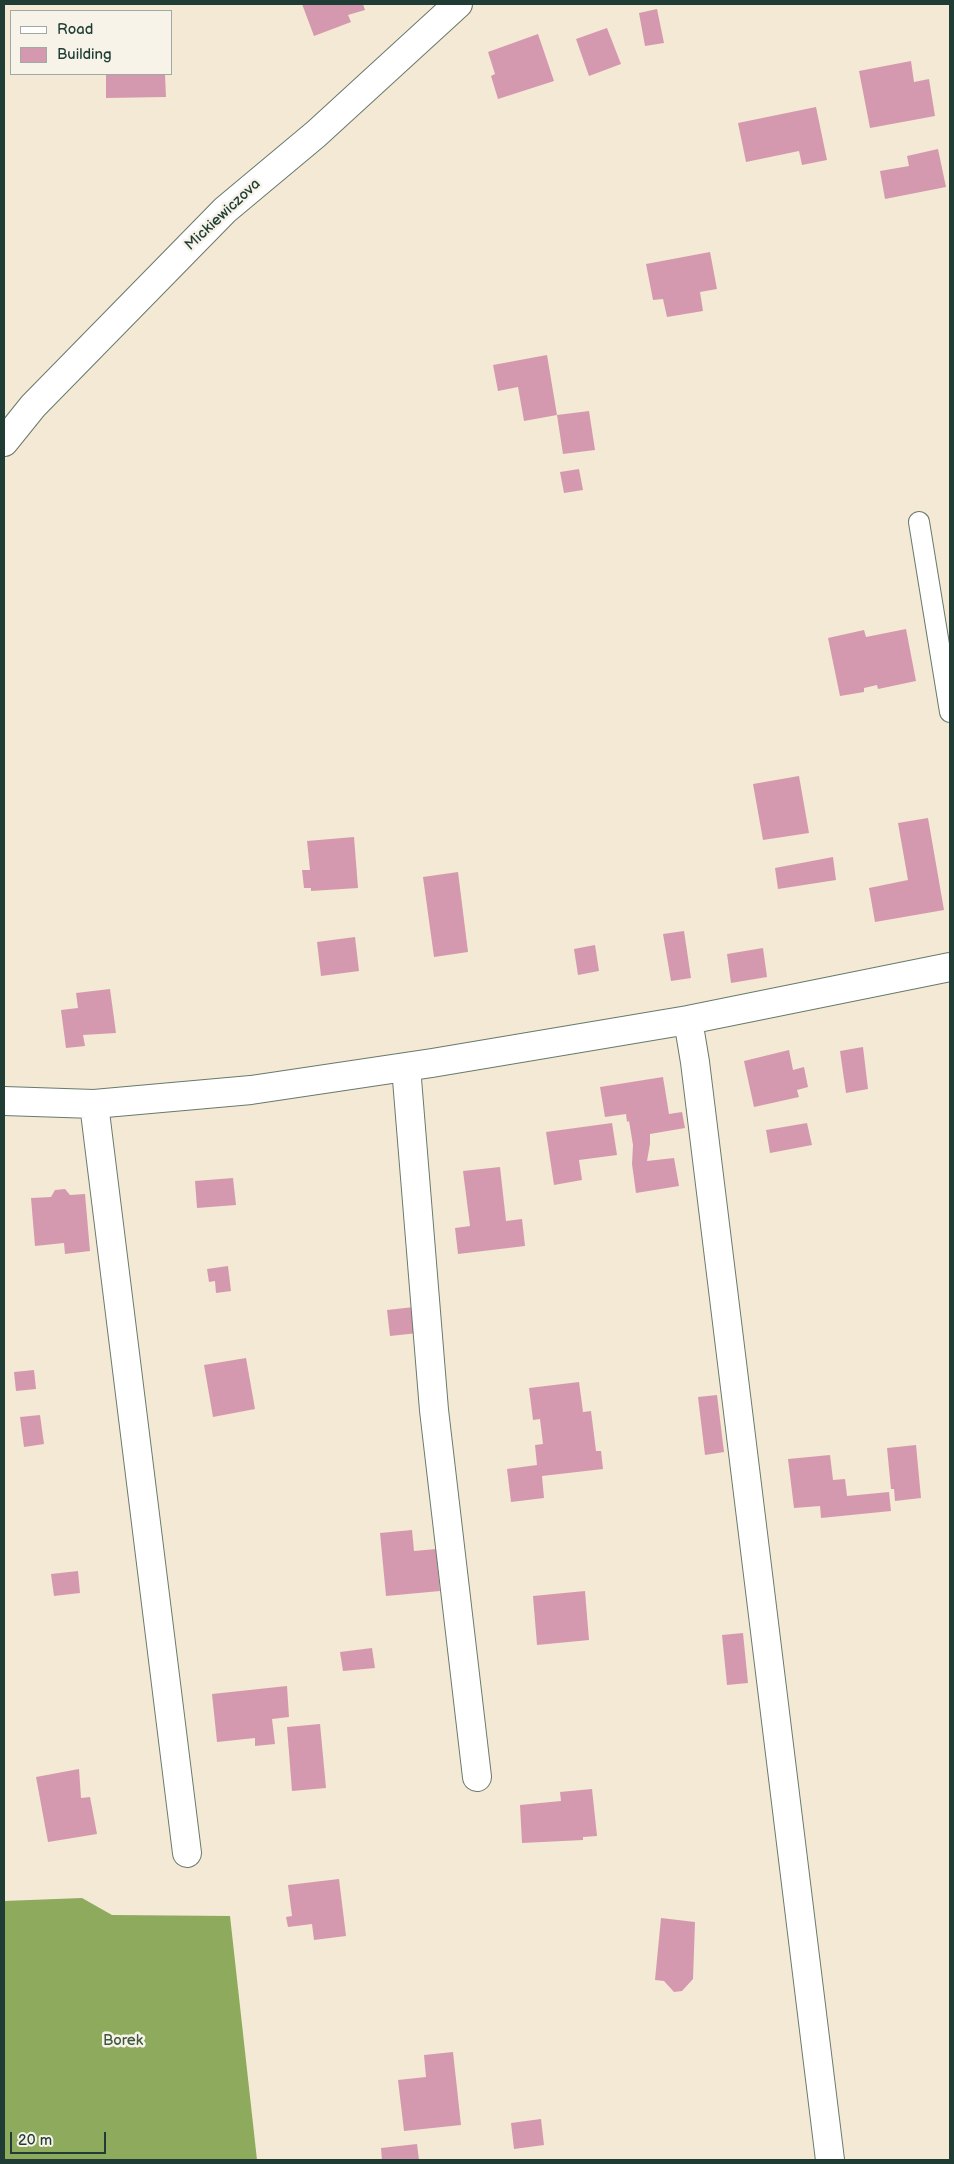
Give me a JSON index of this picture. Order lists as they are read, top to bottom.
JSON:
{
  "streets": {
    "street": ["Mickiewiczova"]
  },
  "parks": ["Borek"],
  "legend": ["Road", "Building"],
  "scale_bar": "20 m"
}
